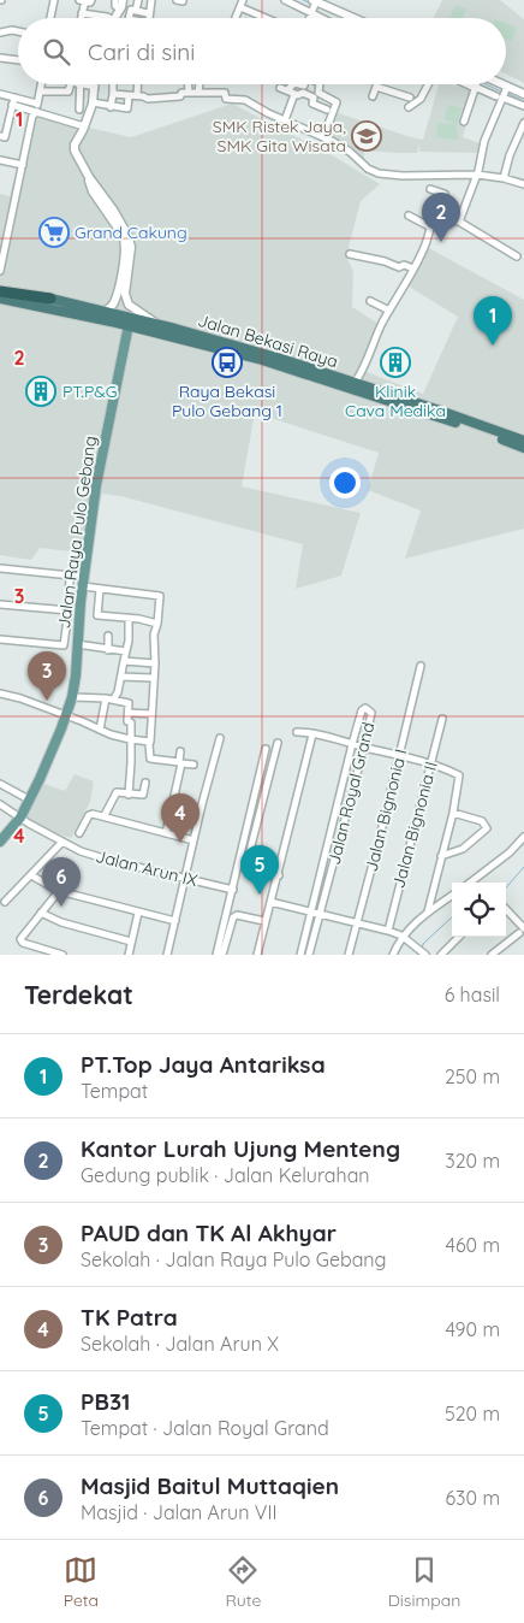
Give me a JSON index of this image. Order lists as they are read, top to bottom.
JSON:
{
  "streets": {
    "highway": ["Jalan Bekasi Raya"],
    "main road": ["Jalan Raya Pulo Gebang"],
    "street": [
      "Jalan Royal Grand",
      "Jalan Bignonia I",
      "Jalan Bignonia II",
      "Jalan Arun IX"
    ]
  },
  "crossings": [
    ["Jalan Bekasi Raya", "Jalan Raya Pulo Gebang"],
    ["Jalan Raya Pulo Gebang", "Jalan Arun IX"]
  ],
  "places": {
    "school or university": ["SMK Ristek Jaya, SMK Gita Wisata"],
    "supermarket": ["Grand Cakung"],
    "bus stop": ["Raya Bekasi Pulo Gebang 1"],
    "building": ["Klinik Cava Medika", "PT.P&G"]
  },
  "page": {
    "search": "Cari di sini",
    "pins": [
      "2",
      "1",
      "3",
      "4",
      "5",
      "6"
    ],
    "heading": ["Terdekat", "6 hasil"],
    "list": [
      {
        "mark": "1",
        "name": "PT.Top Jaya Antariksa",
        "note": "Tempat",
        "value": "250 m"
      },
      {
        "mark": "2",
        "name": "Kantor Lurah Ujung Menteng",
        "note": "Gedung publik · Jalan Kelurahan",
        "value": "320 m"
      },
      {
        "mark": "3",
        "name": "PAUD dan TK Al Akhyar",
        "note": "Sekolah · Jalan Raya Pulo Gebang",
        "value": "460 m"
      },
      {
        "mark": "4",
        "name": "TK Patra",
        "note": "Sekolah · Jalan Arun X",
        "value": "490 m"
      },
      {
        "mark": "5",
        "name": "PB31",
        "note": "Tempat · Jalan Royal Grand",
        "value": "520 m"
      },
      {
        "mark": "6",
        "name": "Masjid Baitul Muttaqien",
        "note": "Masjid · Jalan Arun VII",
        "value": "630 m"
      }
    ],
    "nav": ["Peta", "Rute", "Disimpan"]
  },
  "grid": {
    "rows": [
      "1",
      "2",
      "3",
      "4"
    ]
  }
}
